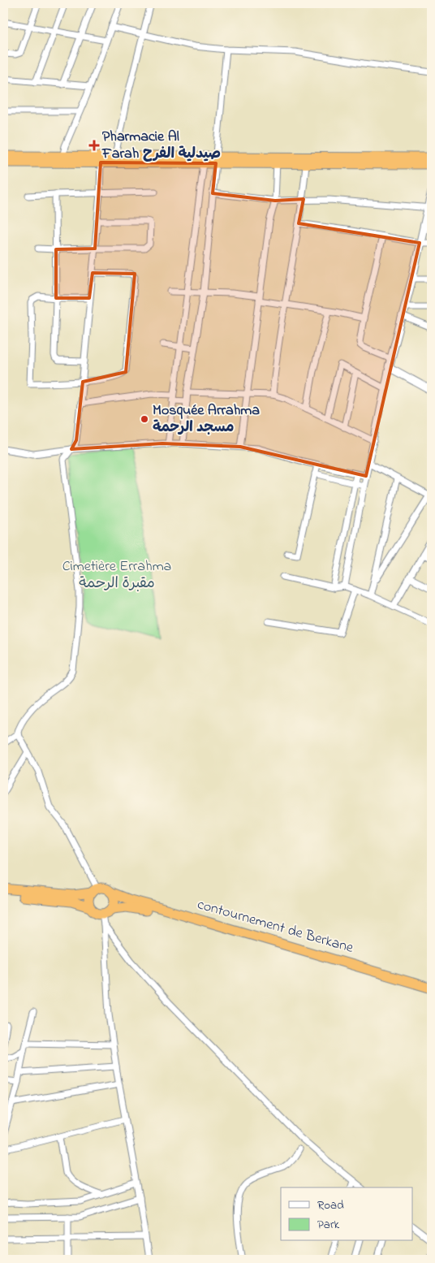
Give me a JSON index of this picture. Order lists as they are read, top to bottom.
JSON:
{
  "streets": {
    "highway": ["contournement de Berkane"]
  },
  "parks": ["Cimetière Errahma مقبرة الرحمة"],
  "places": {
    "health": ["Pharmacie Al Farah صيدلية الفرح"],
    "other": ["Mosquée Arrahma مسجد الرحمة"]
  },
  "legend": ["Road", "Park"]
}
